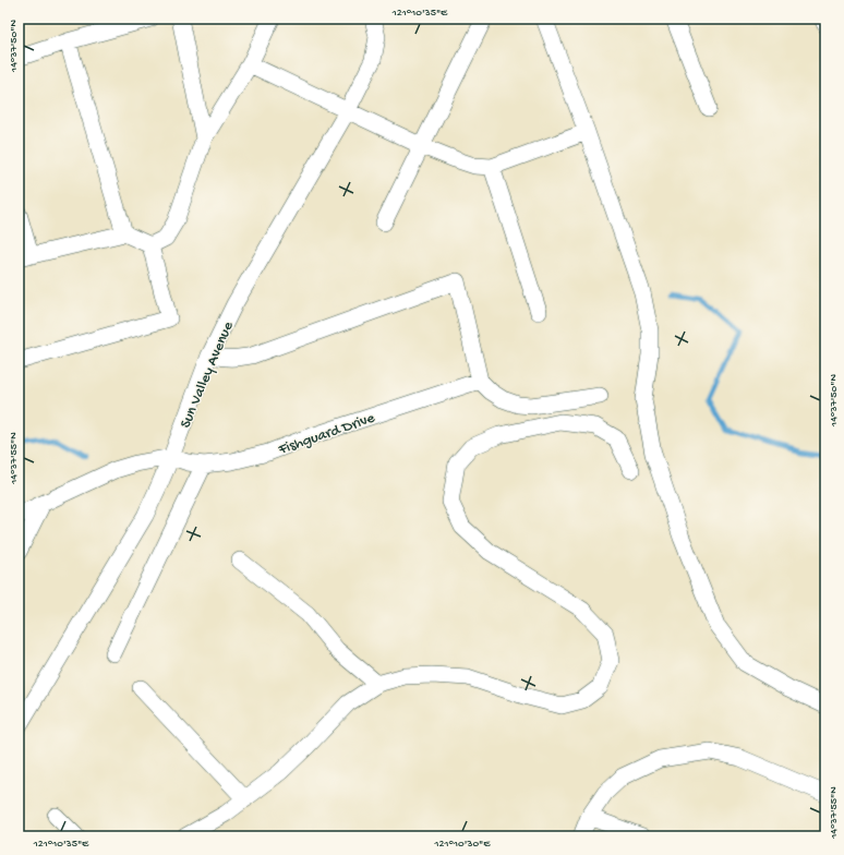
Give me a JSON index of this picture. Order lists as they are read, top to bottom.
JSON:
{
  "streets": {
    "street": ["Sun Valley Avenue", "Fishguard Drive"]
  },
  "crossings": [
    ["Sun Valley Avenue", "Fishguard Drive"]
  ],
  "coordinates": [
    "121°10'35\"E",
    "14°37'50\"N",
    "14°37'55\"N",
    "121°10'30\"E"
  ]
}
